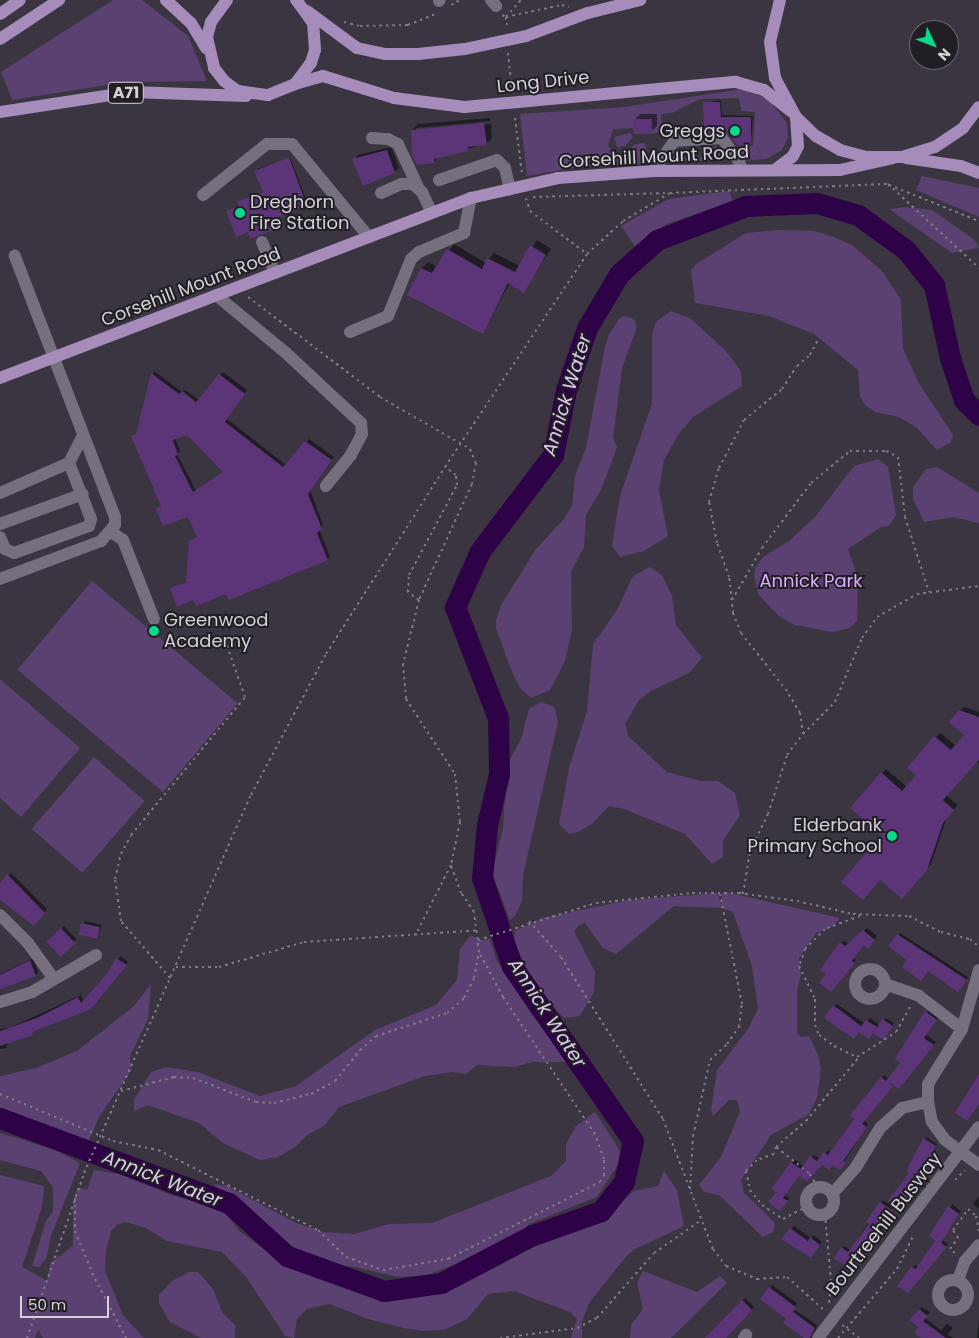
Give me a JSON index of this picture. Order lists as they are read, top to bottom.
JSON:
{
  "streets": {
    "main road": ["Long Drive", "A71", "Corsehill Mount Road"],
    "street": ["Bourtreehill Busway"]
  },
  "crossings": [
    ["Long Drive", "A71"]
  ],
  "water": ["Annick Water"],
  "parks": ["Annick Park"],
  "places": [
    "Greggs",
    "Dreghorn Fire Station",
    "Greenwood Academy",
    "Elderbank Primary School"
  ],
  "scale_bar": "50 m",
  "north": "bottom right"
}
